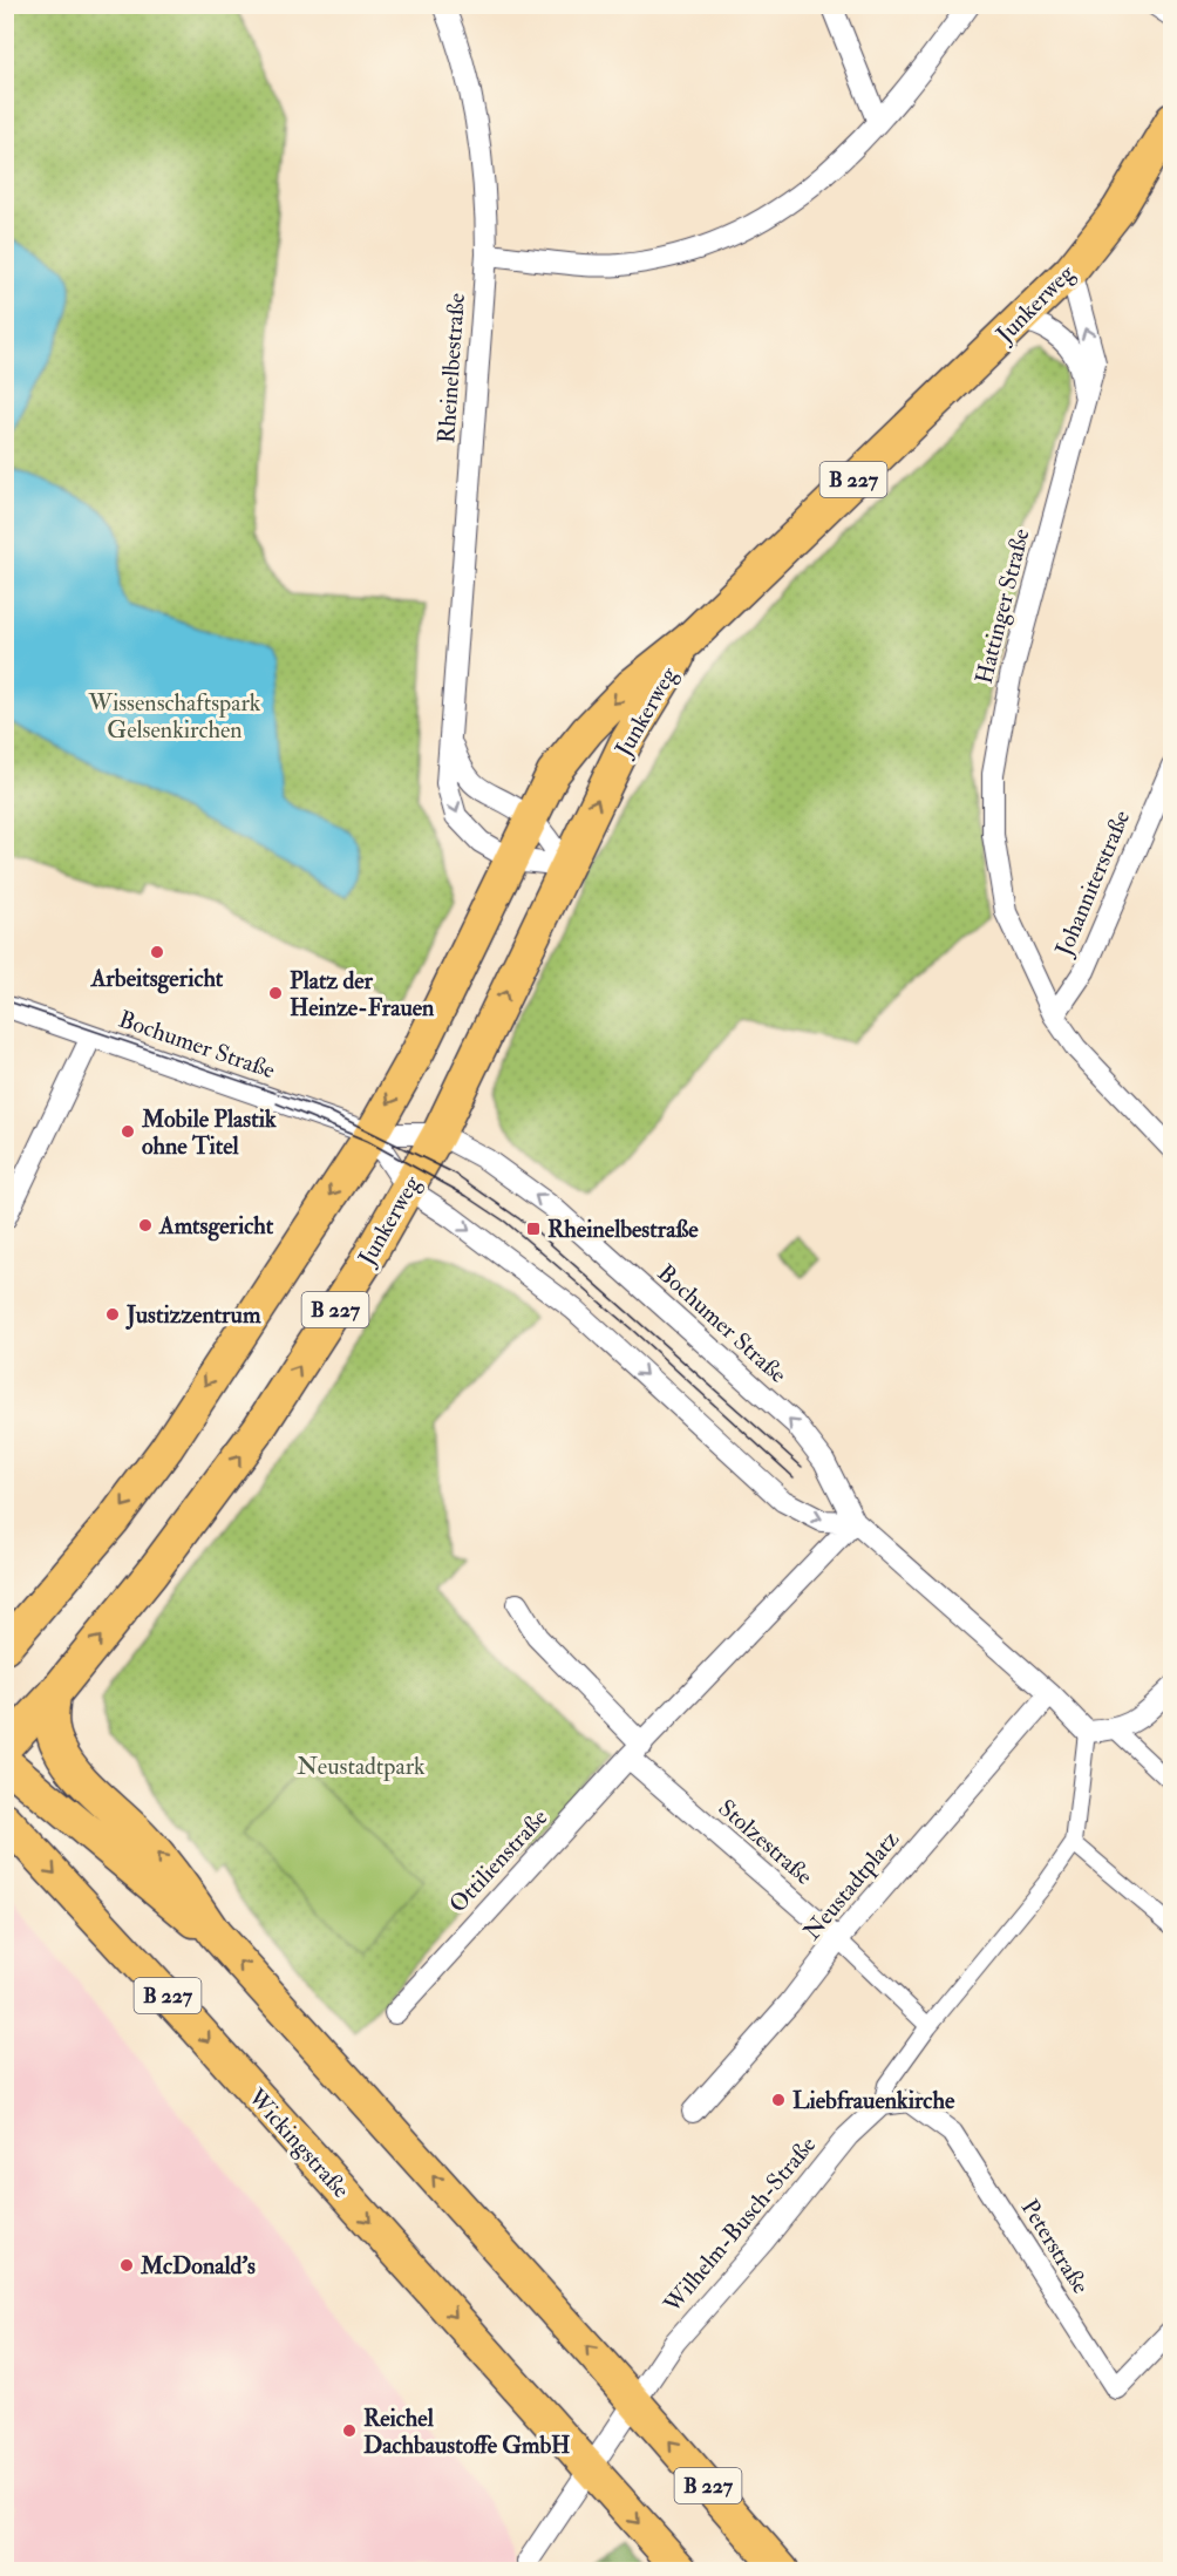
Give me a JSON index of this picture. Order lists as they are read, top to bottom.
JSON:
{
  "streets": {
    "main road": ["Junkerweg", "B 227", "Wickingstraße"],
    "street": [
      "Rheinelbestraße",
      "Hattinger Straße",
      "Johanniterstraße",
      "Bochumer Straße",
      "Stolzestraße",
      "Ottilienstraße",
      "Neustadtplatz",
      "Wilhelm-Busch-Straße",
      "Peterstraße"
    ]
  },
  "crossings": [
    ["Junkerweg", "Rheinelbestraße"],
    ["Junkerweg", "B 227"],
    ["Junkerweg", "Hattinger Straße"],
    ["Junkerweg", "Bochumer Straße"],
    ["B 227", "Wilhelm-Busch-Straße"],
    ["Hattinger Straße", "Johanniterstraße"],
    ["Bochumer Straße", "Ottilienstraße"],
    ["Bochumer Straße", "Neustadtplatz"],
    ["Bochumer Straße", "Wilhelm-Busch-Straße"],
    ["Stolzestraße", "Ottilienstraße"],
    ["Stolzestraße", "Neustadtplatz"],
    ["Stolzestraße", "Wilhelm-Busch-Straße"],
    ["Wickingstraße", "Wilhelm-Busch-Straße"],
    ["Wilhelm-Busch-Straße", "Peterstraße"]
  ],
  "parks": ["Wissenschaftspark Gelsenkirchen", "Neustadtpark"],
  "places": {
    "other": [
      "Arbeitsgericht",
      "Platz der Heinze-Frauen",
      "Mobile Plastik ohne Titel",
      "Amtsgericht",
      "Justizzentrum",
      "Liebfrauenkirche",
      "McDonald's",
      "Reichel Dachbaustoffe GmbH"
    ],
    "transit": ["Rheinelbestraße"]
  }
}
